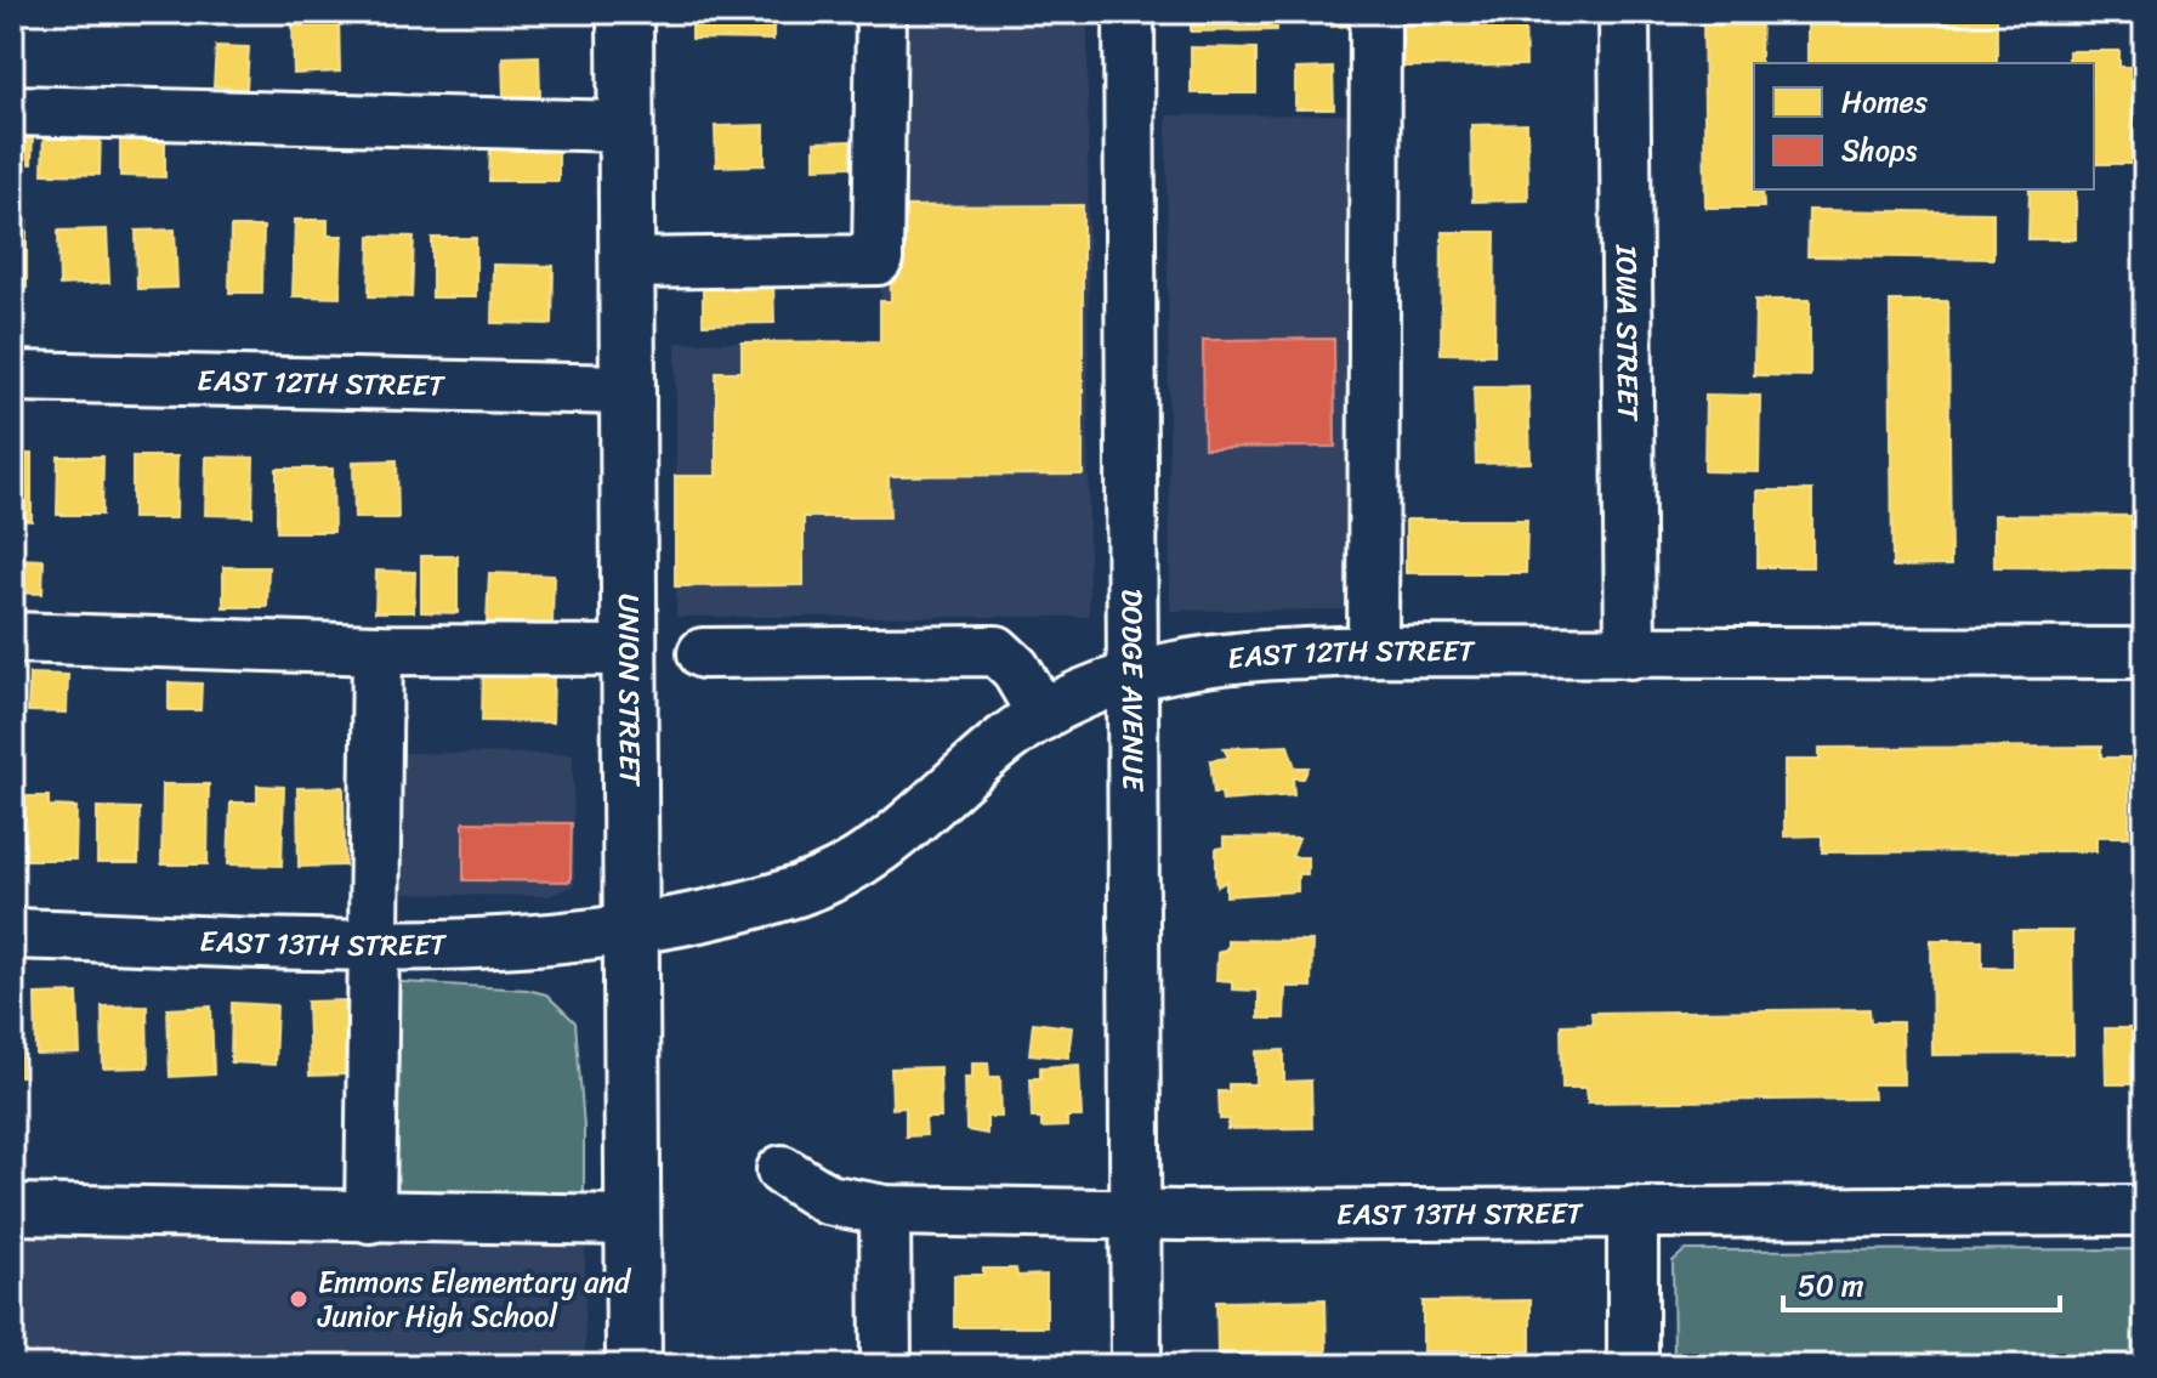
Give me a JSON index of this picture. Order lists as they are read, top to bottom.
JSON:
{
  "streets": {
    "main road": ["UNION STREET"],
    "street": [
      "IOWA STREET",
      "EAST 12TH STREET",
      "DODGE AVENUE",
      "EAST 13TH STREET"
    ]
  },
  "crossings": [
    ["IOWA STREET", "EAST 12TH STREET"],
    ["EAST 12TH STREET", "UNION STREET"],
    ["EAST 12TH STREET", "DODGE AVENUE"],
    ["EAST 12TH STREET", "EAST 13TH STREET"],
    ["UNION STREET", "EAST 13TH STREET"],
    ["DODGE AVENUE", "EAST 13TH STREET"]
  ],
  "places": ["Emmons Elementary and Junior High School"],
  "legend": ["Homes", "Shops"],
  "scale_bar": "50 m"
}
